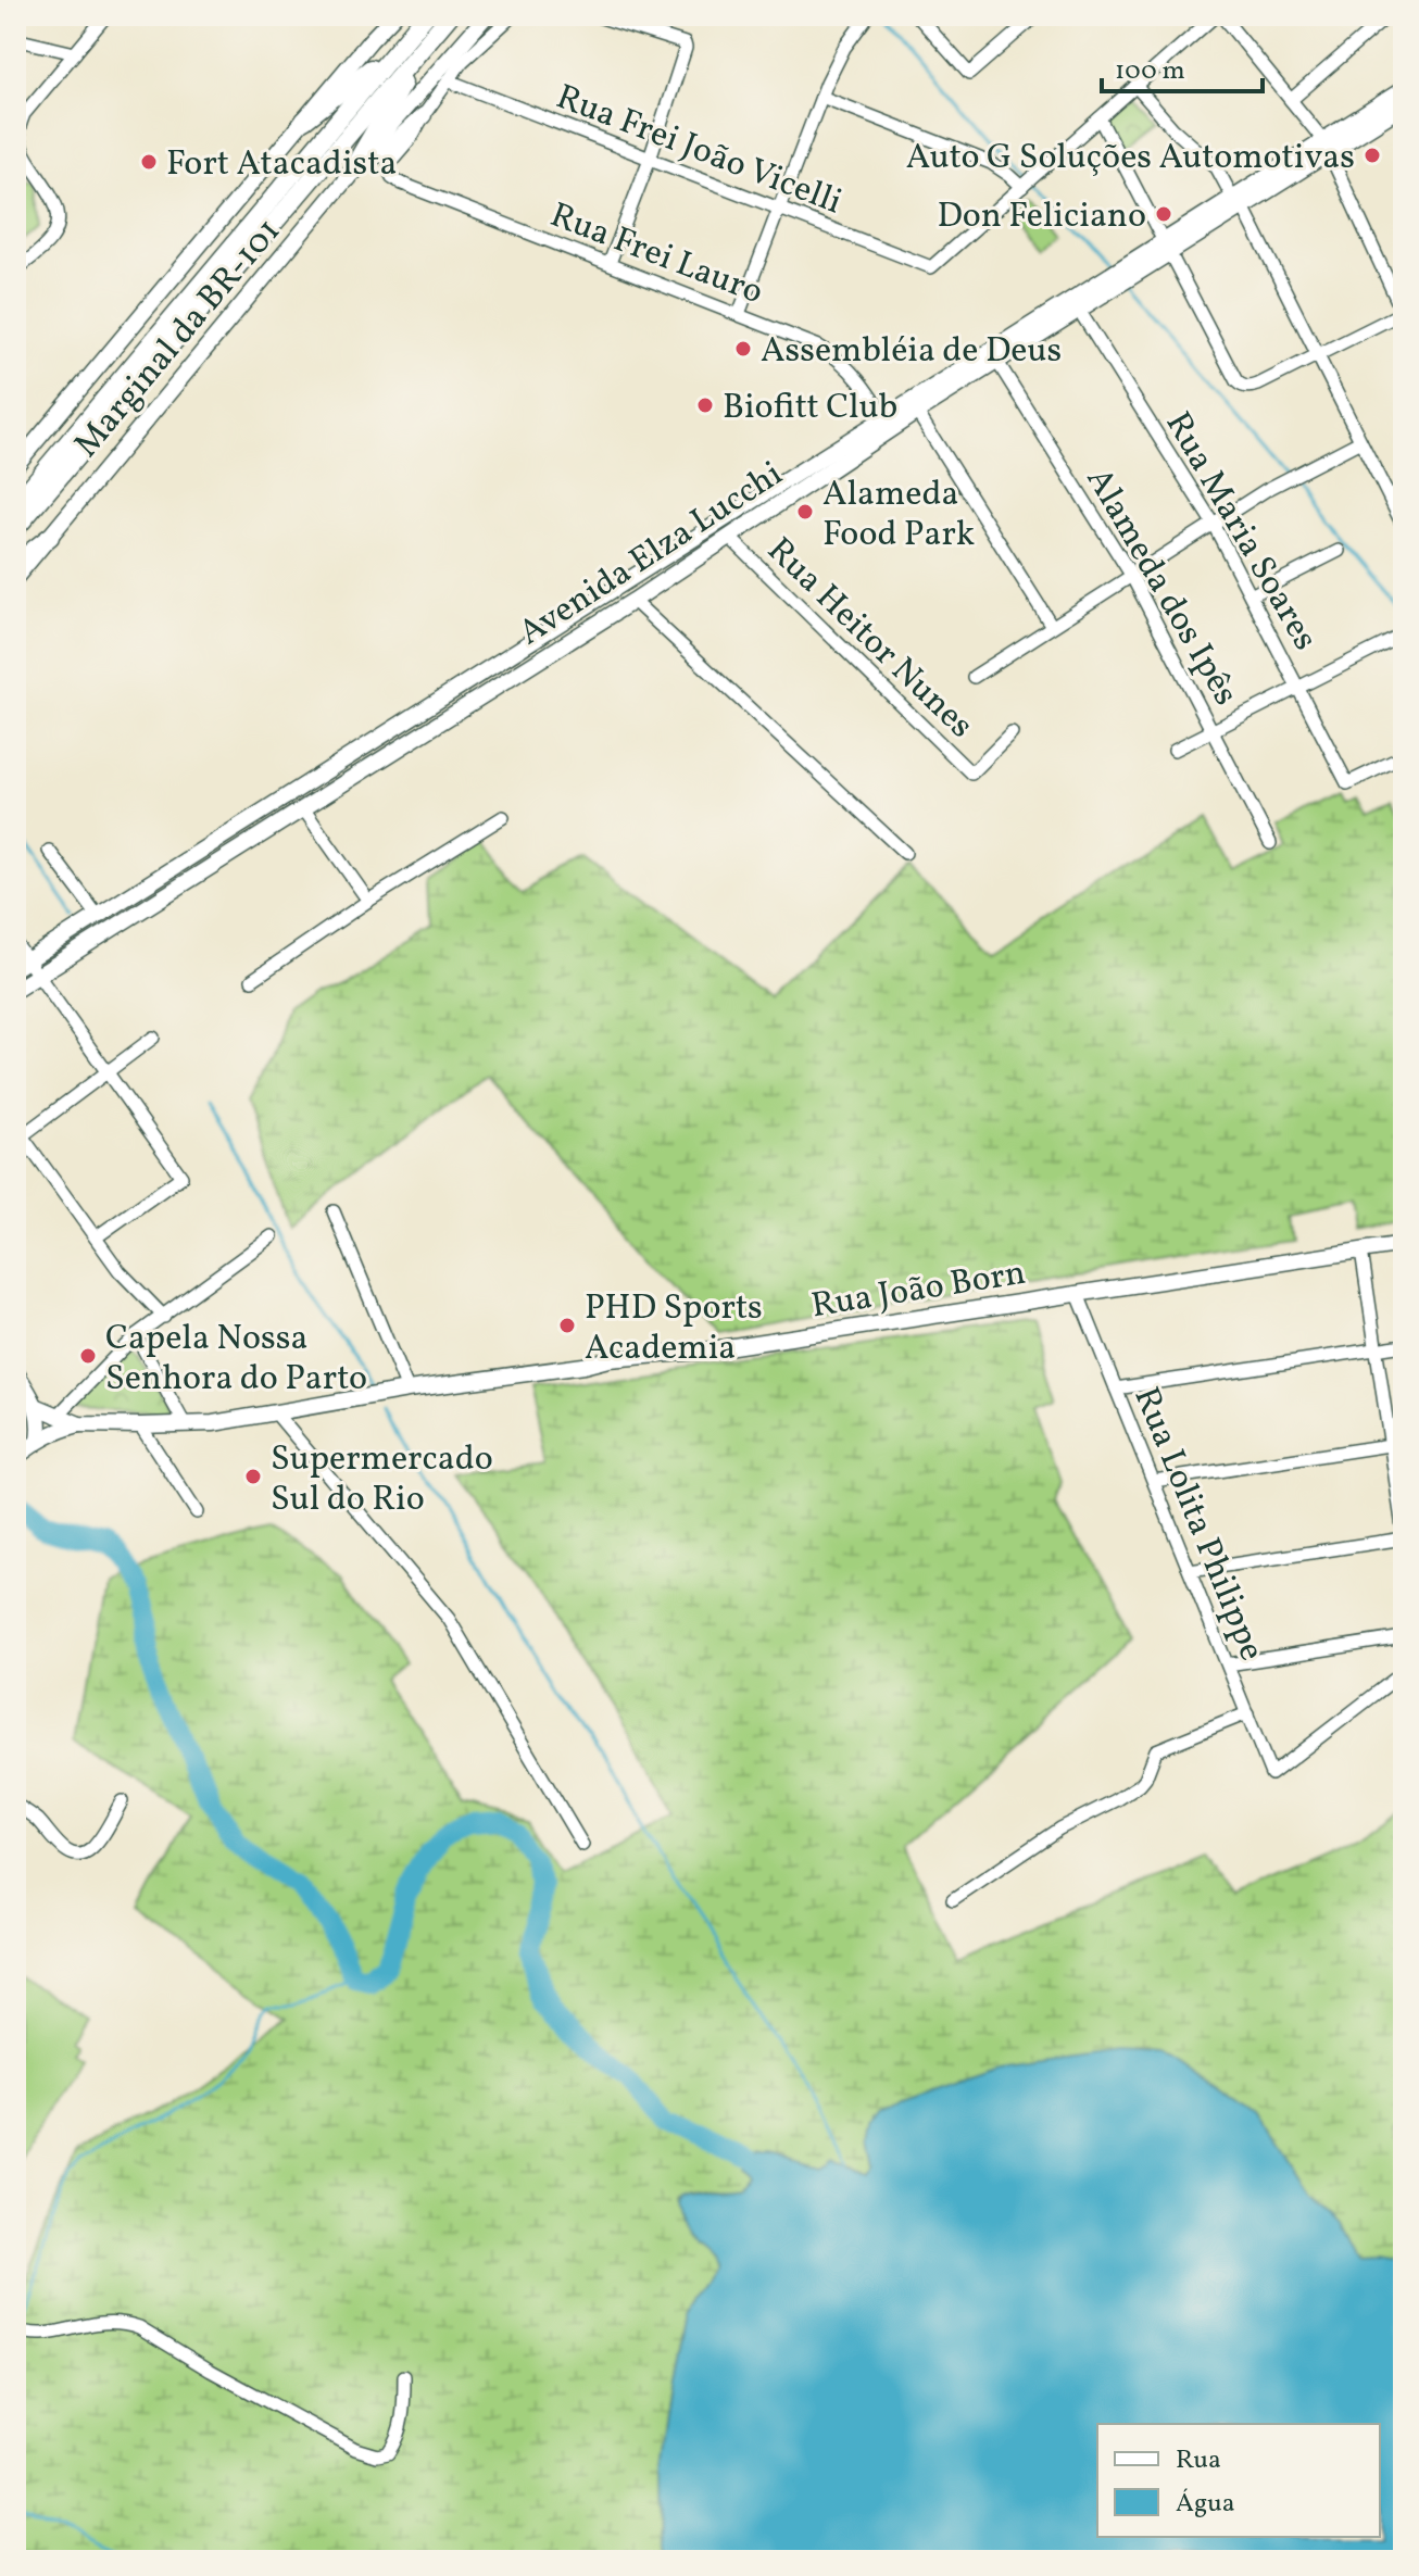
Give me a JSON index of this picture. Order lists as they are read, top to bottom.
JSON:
{
  "streets": {
    "main road": ["Marginal da BR-101", "Avenida Elza Lucchi", "Rua João Born"],
    "street": [
      "Rua Frei João Vicelli",
      "Rua Frei Lauro",
      "Rua Maria Soares",
      "Alameda dos Ipês",
      "Rua Heitor Nunes",
      "Rua Lolita Philippe"
    ]
  },
  "crossings": [
    ["Rua Frei Lauro", "Avenida Elza Lucchi"],
    ["Rua Maria Soares", "Avenida Elza Lucchi"],
    ["Avenida Elza Lucchi", "Alameda dos Ipês"],
    ["Avenida Elza Lucchi", "Rua Heitor Nunes"],
    ["Rua João Born", "Rua Lolita Philippe"]
  ],
  "places": [
    "Auto G Soluções Automotivas",
    "Fort Atacadista",
    "Don Feliciano",
    "Assembléia de Deus",
    "Biofitt Club",
    "Alameda Food Park",
    "PHD Sports Academia",
    "Capela Nossa Senhora do Parto",
    "Supermercado Sul do Rio"
  ],
  "legend": ["Rua", "Água"],
  "scale_bar": "100 m"
}
